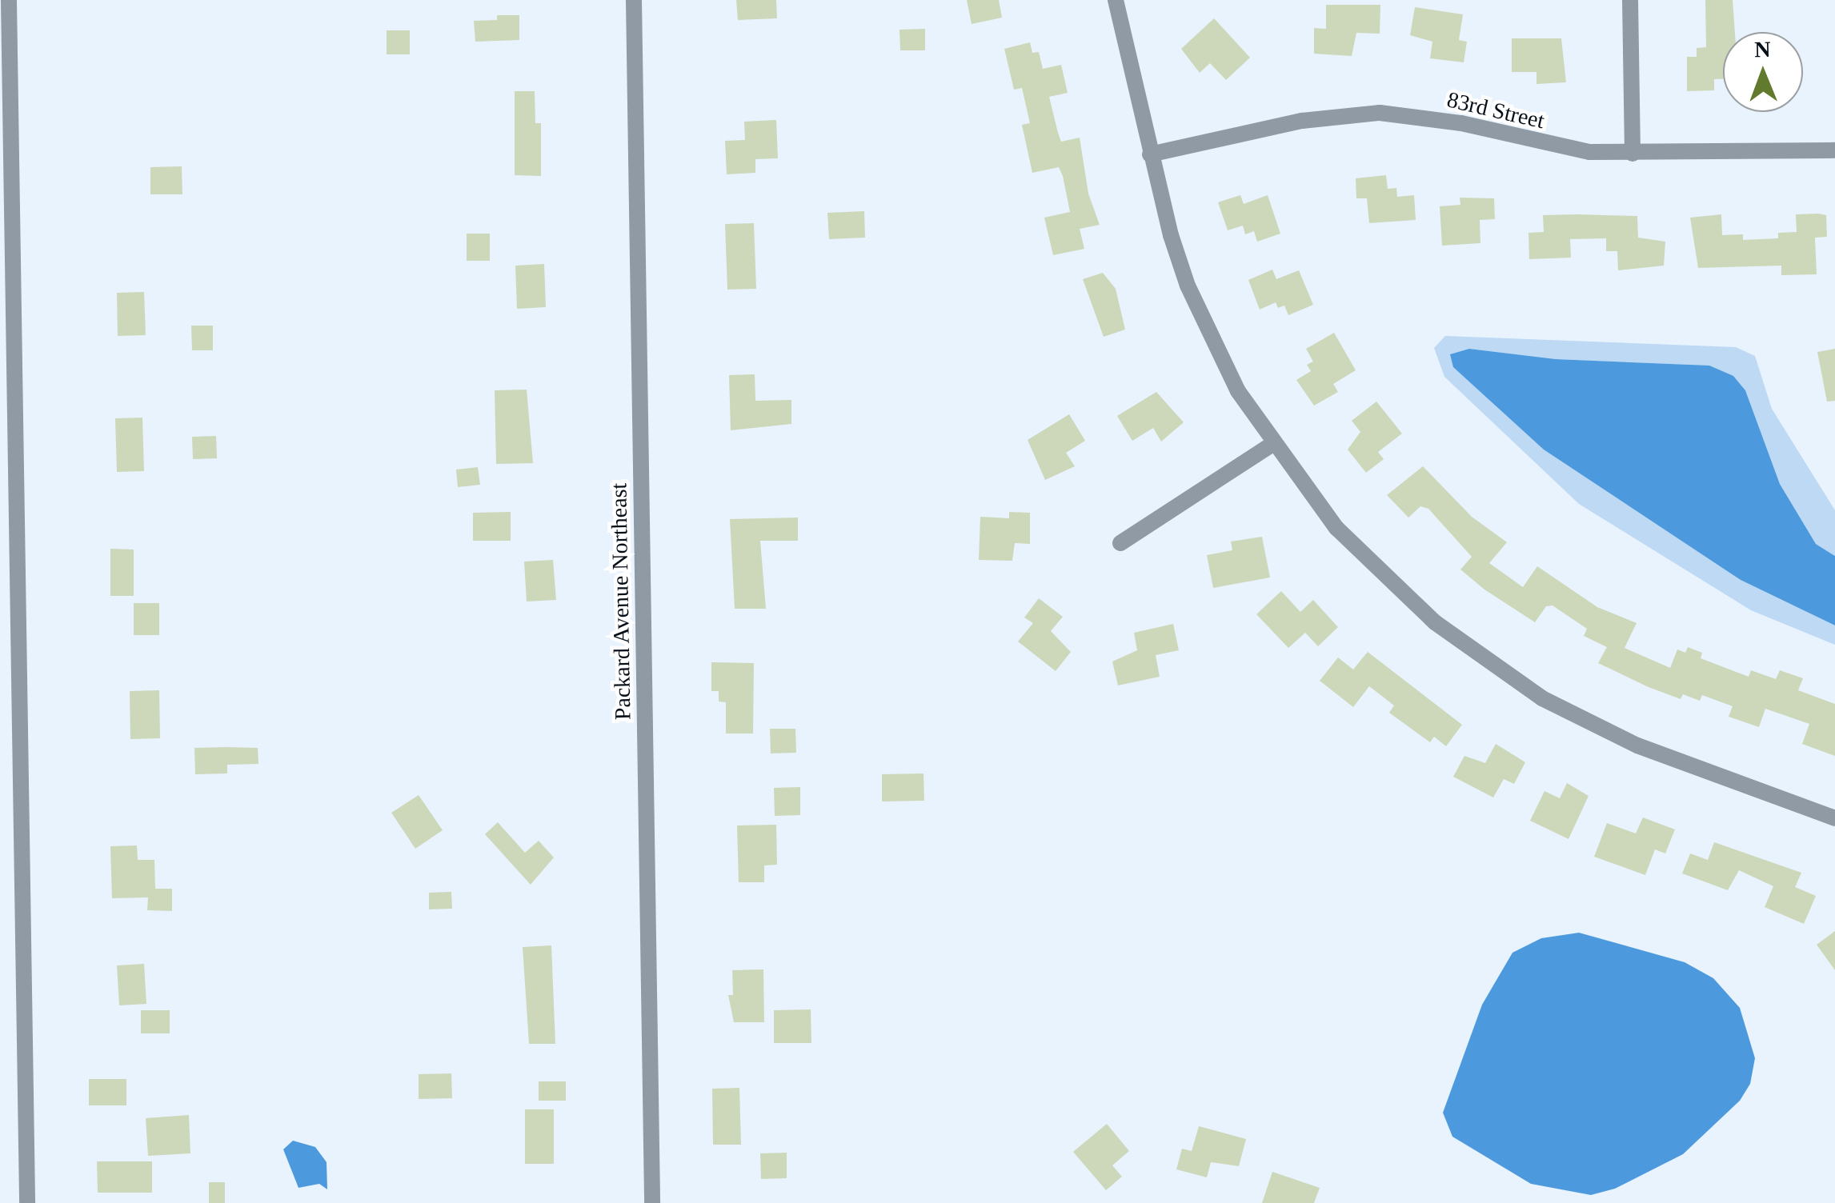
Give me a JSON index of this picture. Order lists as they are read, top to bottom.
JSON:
{
  "streets": {
    "street": ["83rd Street", "Packard Avenue Northeast"]
  },
  "north": "top"
}
